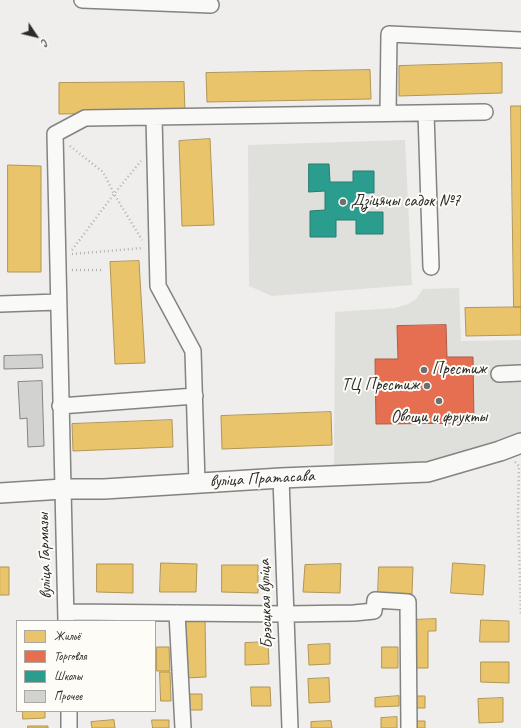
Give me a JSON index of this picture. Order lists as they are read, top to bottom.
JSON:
{
  "streets": {
    "main road": ["вуліца Пратасава"],
    "street": ["вуліца Гармазы", "Брэсцкая вуліца"]
  },
  "crossings": [
    ["вуліца Пратасава", "вуліца Гармазы"],
    ["вуліца Пратасава", "Брэсцкая вуліца"]
  ],
  "places": [
    "Дзіцячы садок №7",
    "Престиж",
    "ТЦ Престиж",
    "Овощи и фрукты"
  ],
  "legend": [
    "Жильё",
    "Торговля",
    "Школы",
    "Прочее"
  ],
  "north": "bottom right"
}
